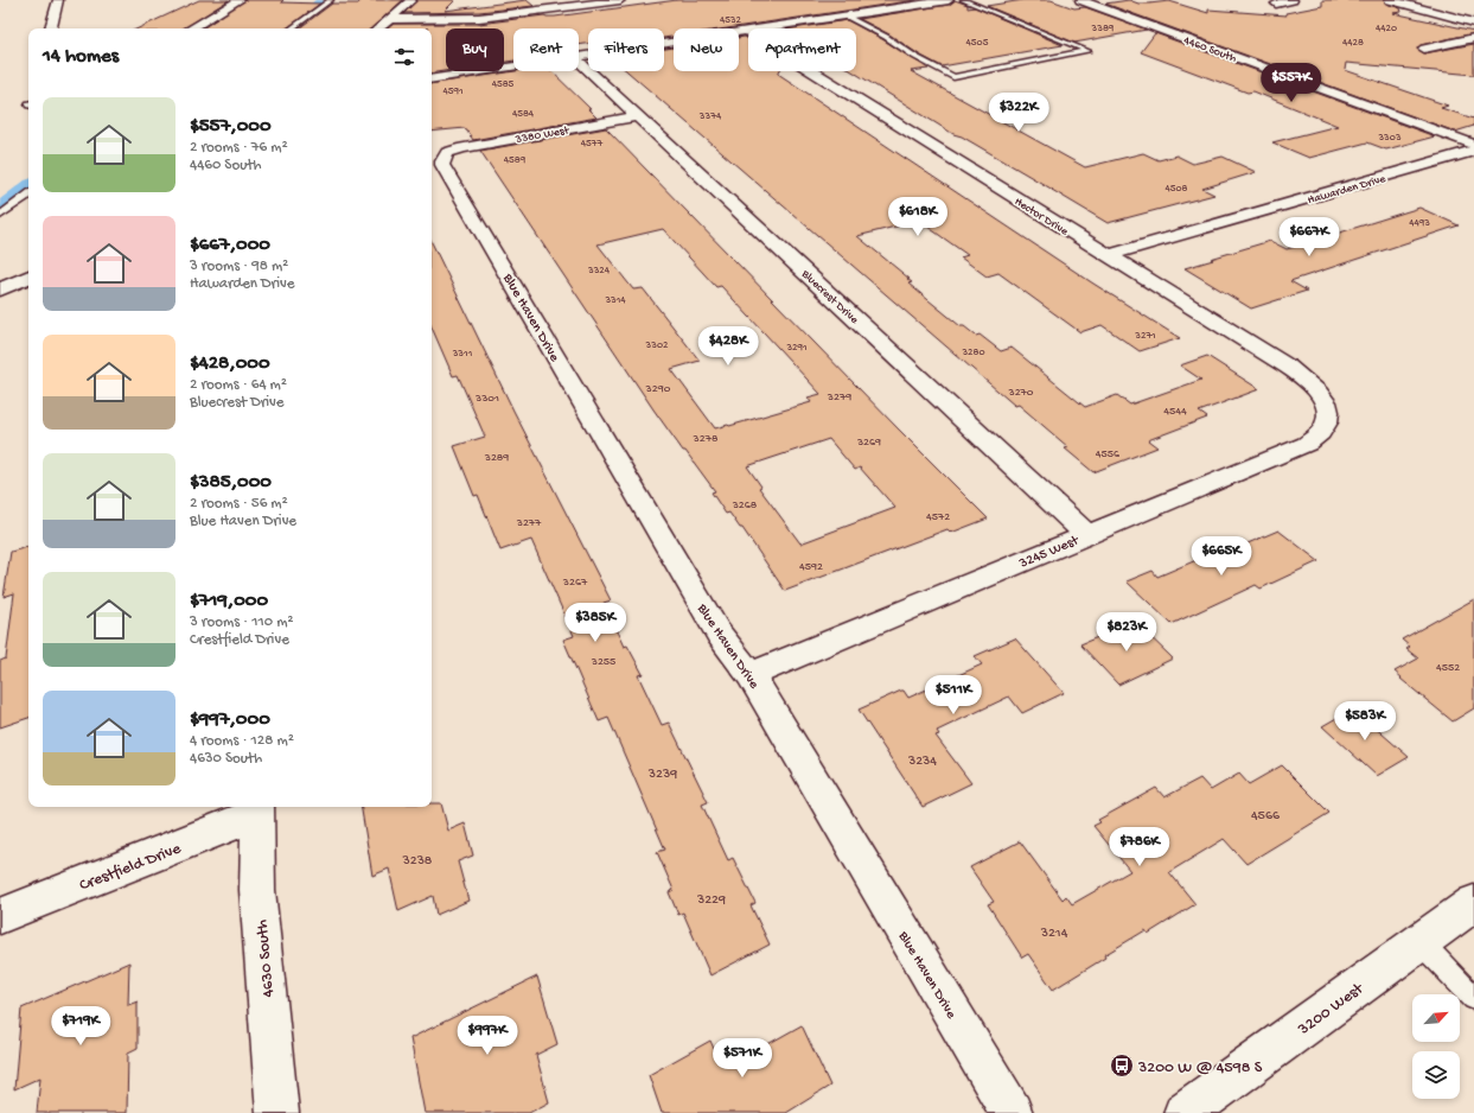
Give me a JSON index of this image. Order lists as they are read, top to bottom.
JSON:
{
  "streets": {
    "street": [
      "4460 South",
      "3380 West",
      "Hawarden Drive",
      "Hector Drive",
      "Bluecrest Drive",
      "Blue Haven Drive",
      "3245 West",
      "Crestfield Drive",
      "4630 South",
      "3200 West"
    ]
  },
  "crossings": [
    ["3380 West", "Bluecrest Drive"],
    ["3380 West", "Blue Haven Drive"],
    ["Hawarden Drive", "Hector Drive"],
    ["Hector Drive", "3245 West"],
    ["Bluecrest Drive", "3245 West"],
    ["Blue Haven Drive", "3245 West"],
    ["Crestfield Drive", "4630 South"]
  ],
  "places": {
    "bus stop": ["3200 W @ 4598 S"]
  },
  "house_numbers": [
    "4532",
    "3389",
    "4420",
    "4505",
    "4428",
    "4585",
    "4591",
    "4584",
    "3374",
    "3303",
    "4577",
    "4589",
    "4508",
    "4493",
    "3324",
    "3314",
    "3271",
    "3302",
    "3291",
    "3280",
    "3311",
    "3290",
    "3270",
    "3279",
    "3301",
    "4544",
    "3278",
    "3269",
    "4556",
    "3289",
    "3268",
    "4572",
    "3277",
    "4592",
    "3267",
    "3255",
    "4552",
    "3234",
    "3239",
    "4566",
    "3238",
    "3229",
    "3214"
  ],
  "north": "top right",
  "page": {
    "chip": [
      "Buy",
      "Rent",
      "Filters",
      "New",
      "Apartment"
    ],
    "heading": "14 homes",
    "price": [
      "$557K",
      "$322K",
      "$618K",
      "$667K",
      "$428K",
      "$665K",
      "$385K",
      "$823K",
      "$511K",
      "$583K",
      "$786K",
      "$719K",
      "$997K",
      "$571K"
    ],
    "list": [
      {
        "name": "$557,000",
        "note": "2 rooms · 76 m² · 4460 South"
      },
      {
        "name": "$667,000",
        "note": "3 rooms · 98 m² · Hawarden Drive"
      },
      {
        "name": "$428,000",
        "note": "2 rooms · 64 m² · Bluecrest Drive"
      },
      {
        "name": "$385,000",
        "note": "2 rooms · 56 m² · Blue Haven Drive"
      },
      {
        "name": "$719,000",
        "note": "3 rooms · 110 m² · Crestfield Drive"
      },
      {
        "name": "$997,000",
        "note": "4 rooms · 128 m² · 4630 South"
      }
    ]
  }
}
